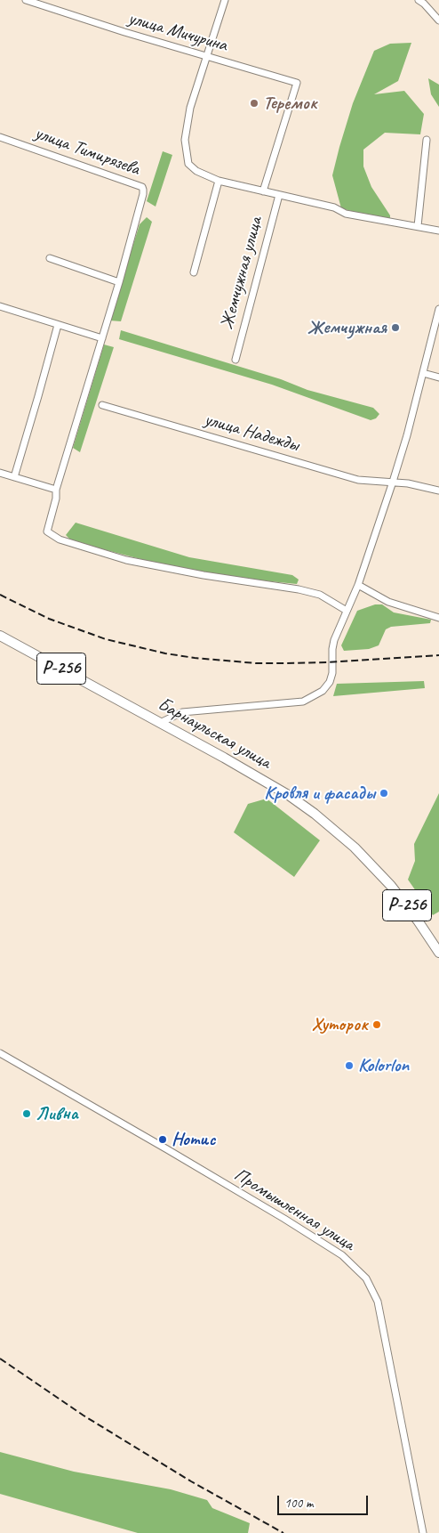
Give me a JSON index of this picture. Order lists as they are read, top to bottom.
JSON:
{
  "streets": {
    "highway": ["Р-256", "Барнаульская улица"],
    "street": [
      "улица Мичурина",
      "улица Тимирязева",
      "Жемчужная улица",
      "улица Надежды",
      "Промышленная улица"
    ]
  },
  "crossings": [
    ["улица Мичурина", "Жемчужная улица"]
  ],
  "places": [
    "Теремок",
    "Жемчужная",
    "Кровля и фасады",
    "Хуторок",
    "Kolorlon",
    "Ливна",
    "Нотис"
  ],
  "scale_bar": "100 m"
}
